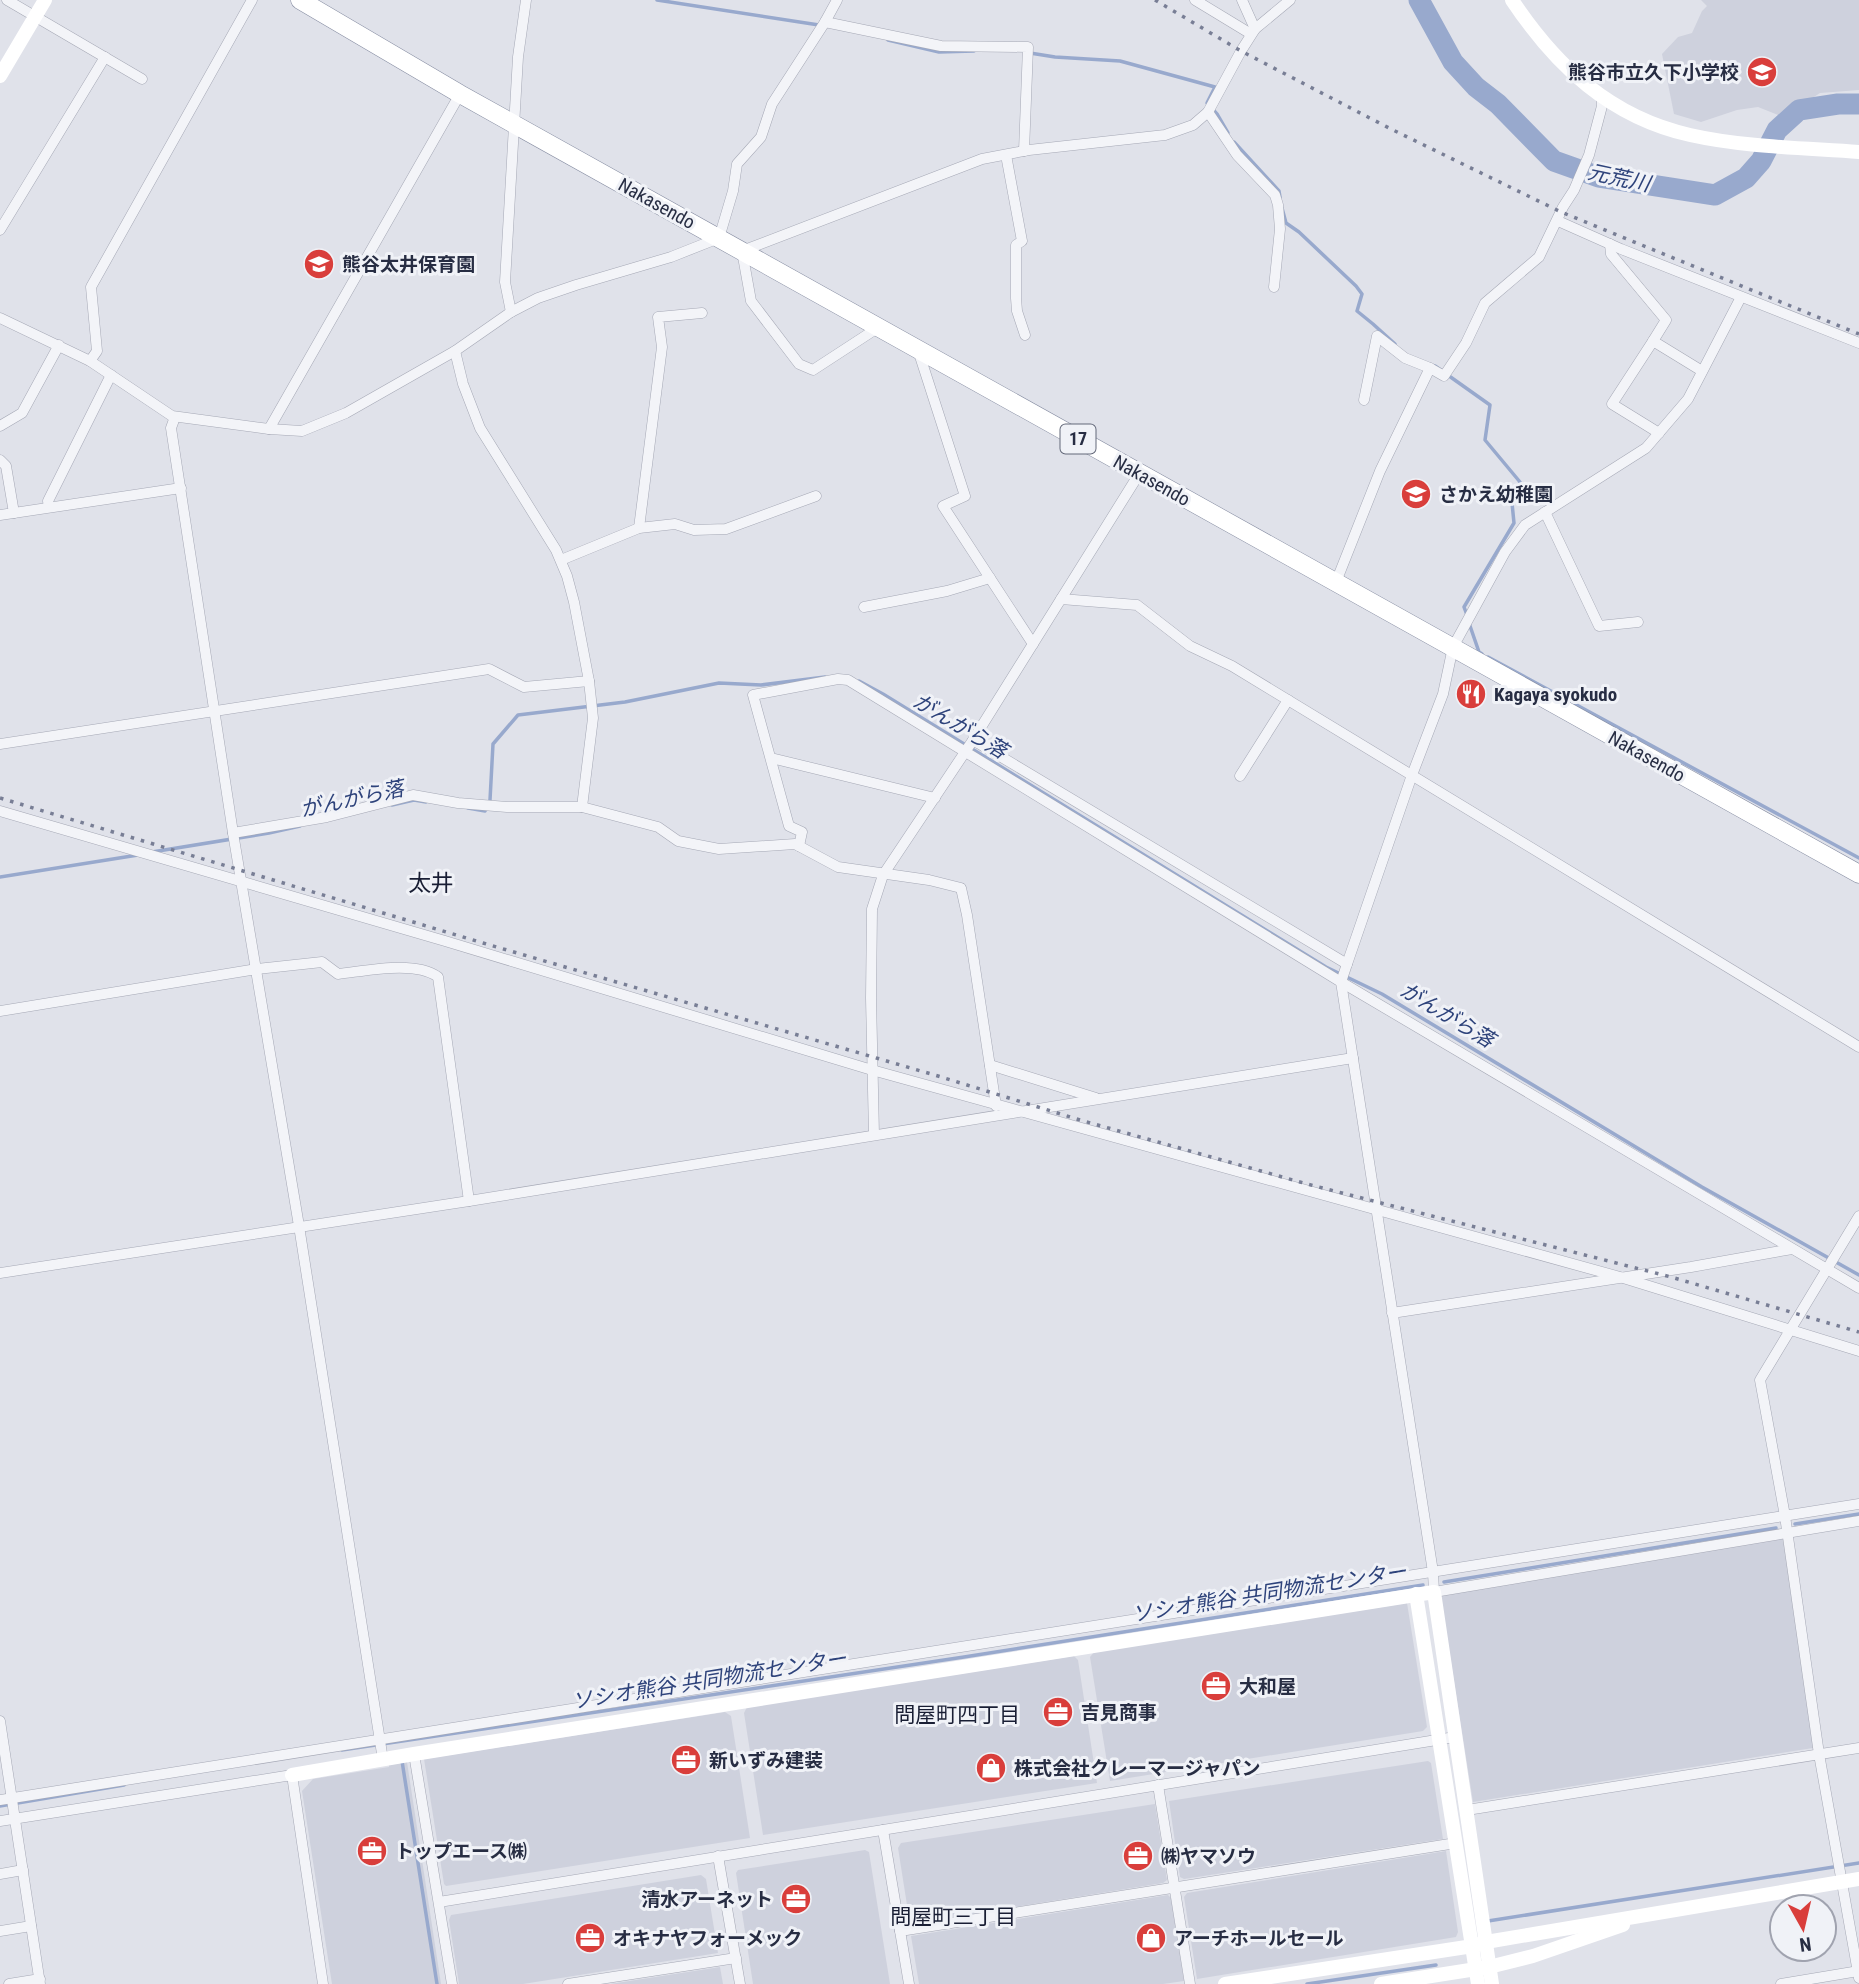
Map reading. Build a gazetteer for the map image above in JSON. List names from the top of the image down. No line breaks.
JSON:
{"streets":{"highway":["Nakasendo","17"]},"districts":["太井","問屋町四丁目","問屋町三丁目"],"water":["元荒川","がんがら落","ソシオ熊谷 共同物流センター"],"places":{"school or university":["熊谷市立久下小学校","熊谷太井保育園","さかえ幼稚園"],"restaurant":["Kagaya syokudo"],"office":["大和屋","吉見商事","新いずみ建装","トップエース㈱","㈱ヤマソウ","清水アーネット","オキナヤフォーメック"],"shop":["株式会社クレーマージャパン","アーチホールセール"]},"north":"bottom"}
